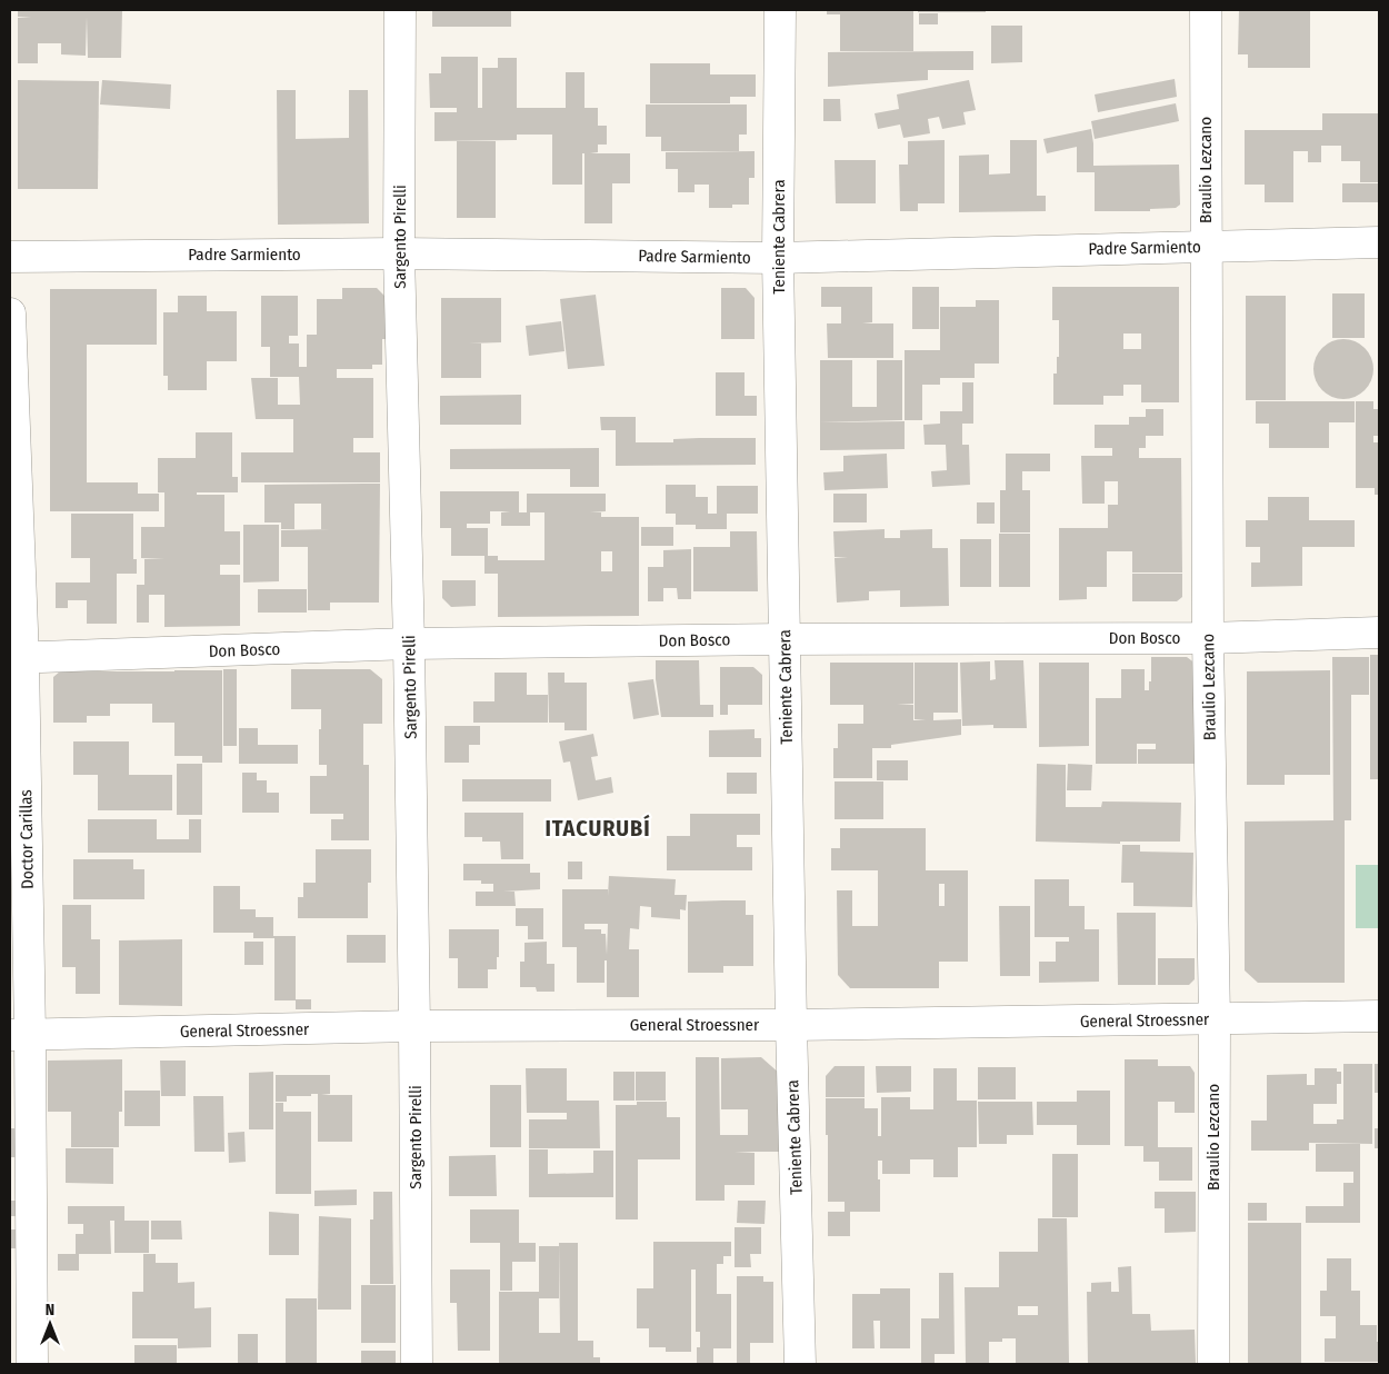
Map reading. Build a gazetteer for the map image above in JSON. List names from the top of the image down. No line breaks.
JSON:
{"streets":{"street":["Braulio Lezcano","Sargento Pirelli","Teniente Cabrera","Padre Sarmiento","Don Bosco","Doctor Carillas","General Stroessner"]},"crossings":[["Braulio Lezcano","Padre Sarmiento"],["Braulio Lezcano","Don Bosco"],["Braulio Lezcano","General Stroessner"],["Sargento Pirelli","Padre Sarmiento"],["Sargento Pirelli","Don Bosco"],["Sargento Pirelli","General Stroessner"],["Teniente Cabrera","Padre Sarmiento"],["Teniente Cabrera","Don Bosco"],["Teniente Cabrera","General Stroessner"],["Don Bosco","Doctor Carillas"],["Doctor Carillas","General Stroessner"]],"districts":["ITACURUBÍ"],"north":"top"}
